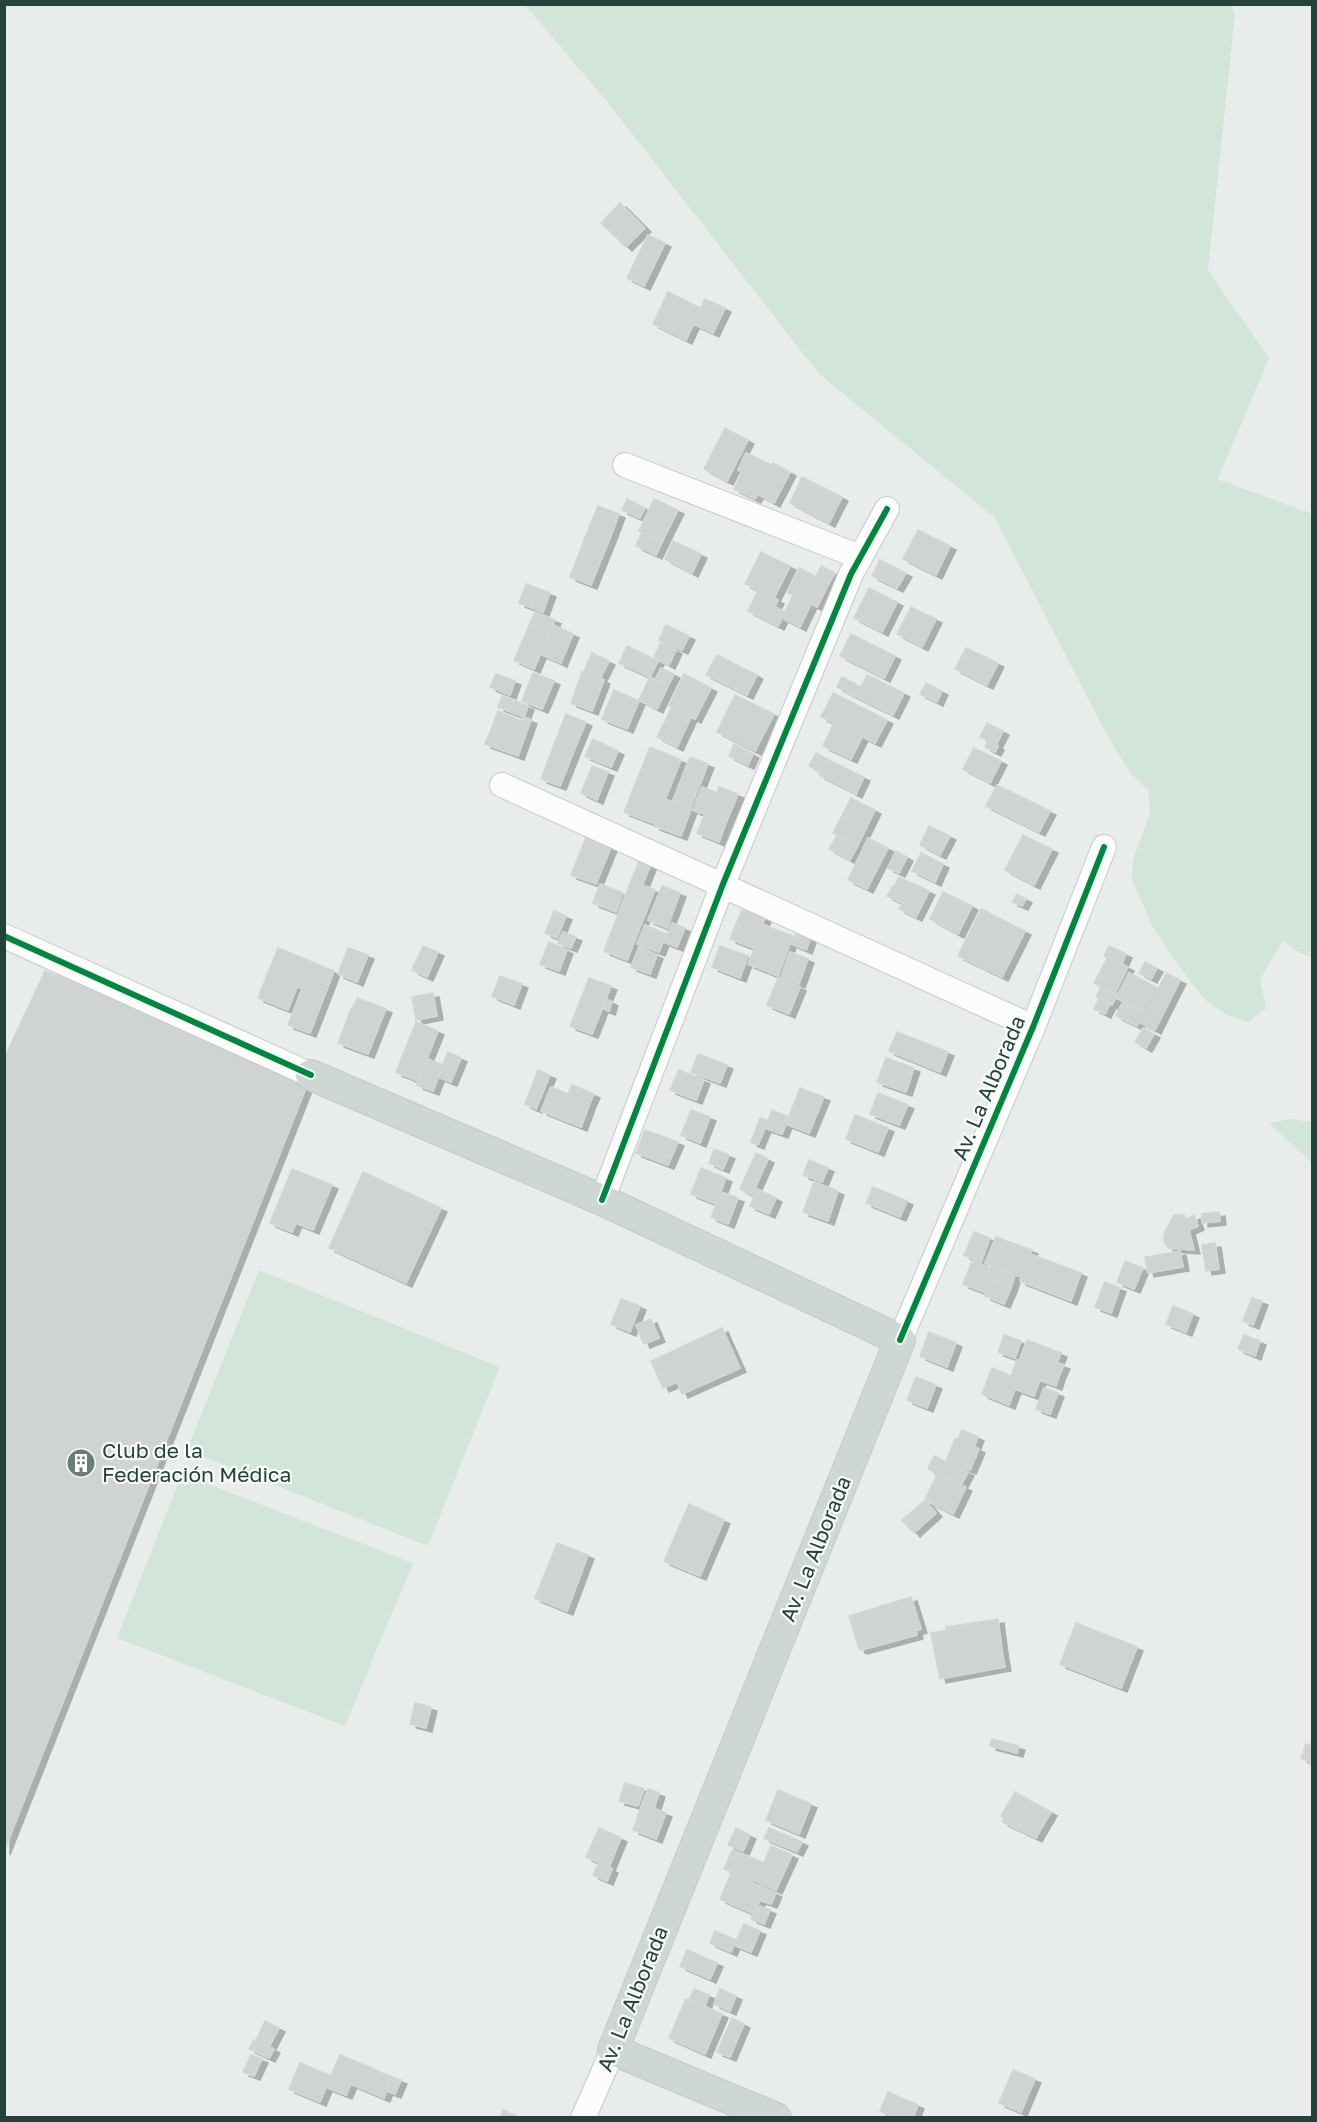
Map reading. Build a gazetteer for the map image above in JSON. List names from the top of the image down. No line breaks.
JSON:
{"streets":{"main road":["Av. La Alborada"]},"places":{"building":["Club de la Federación Médica"]}}
